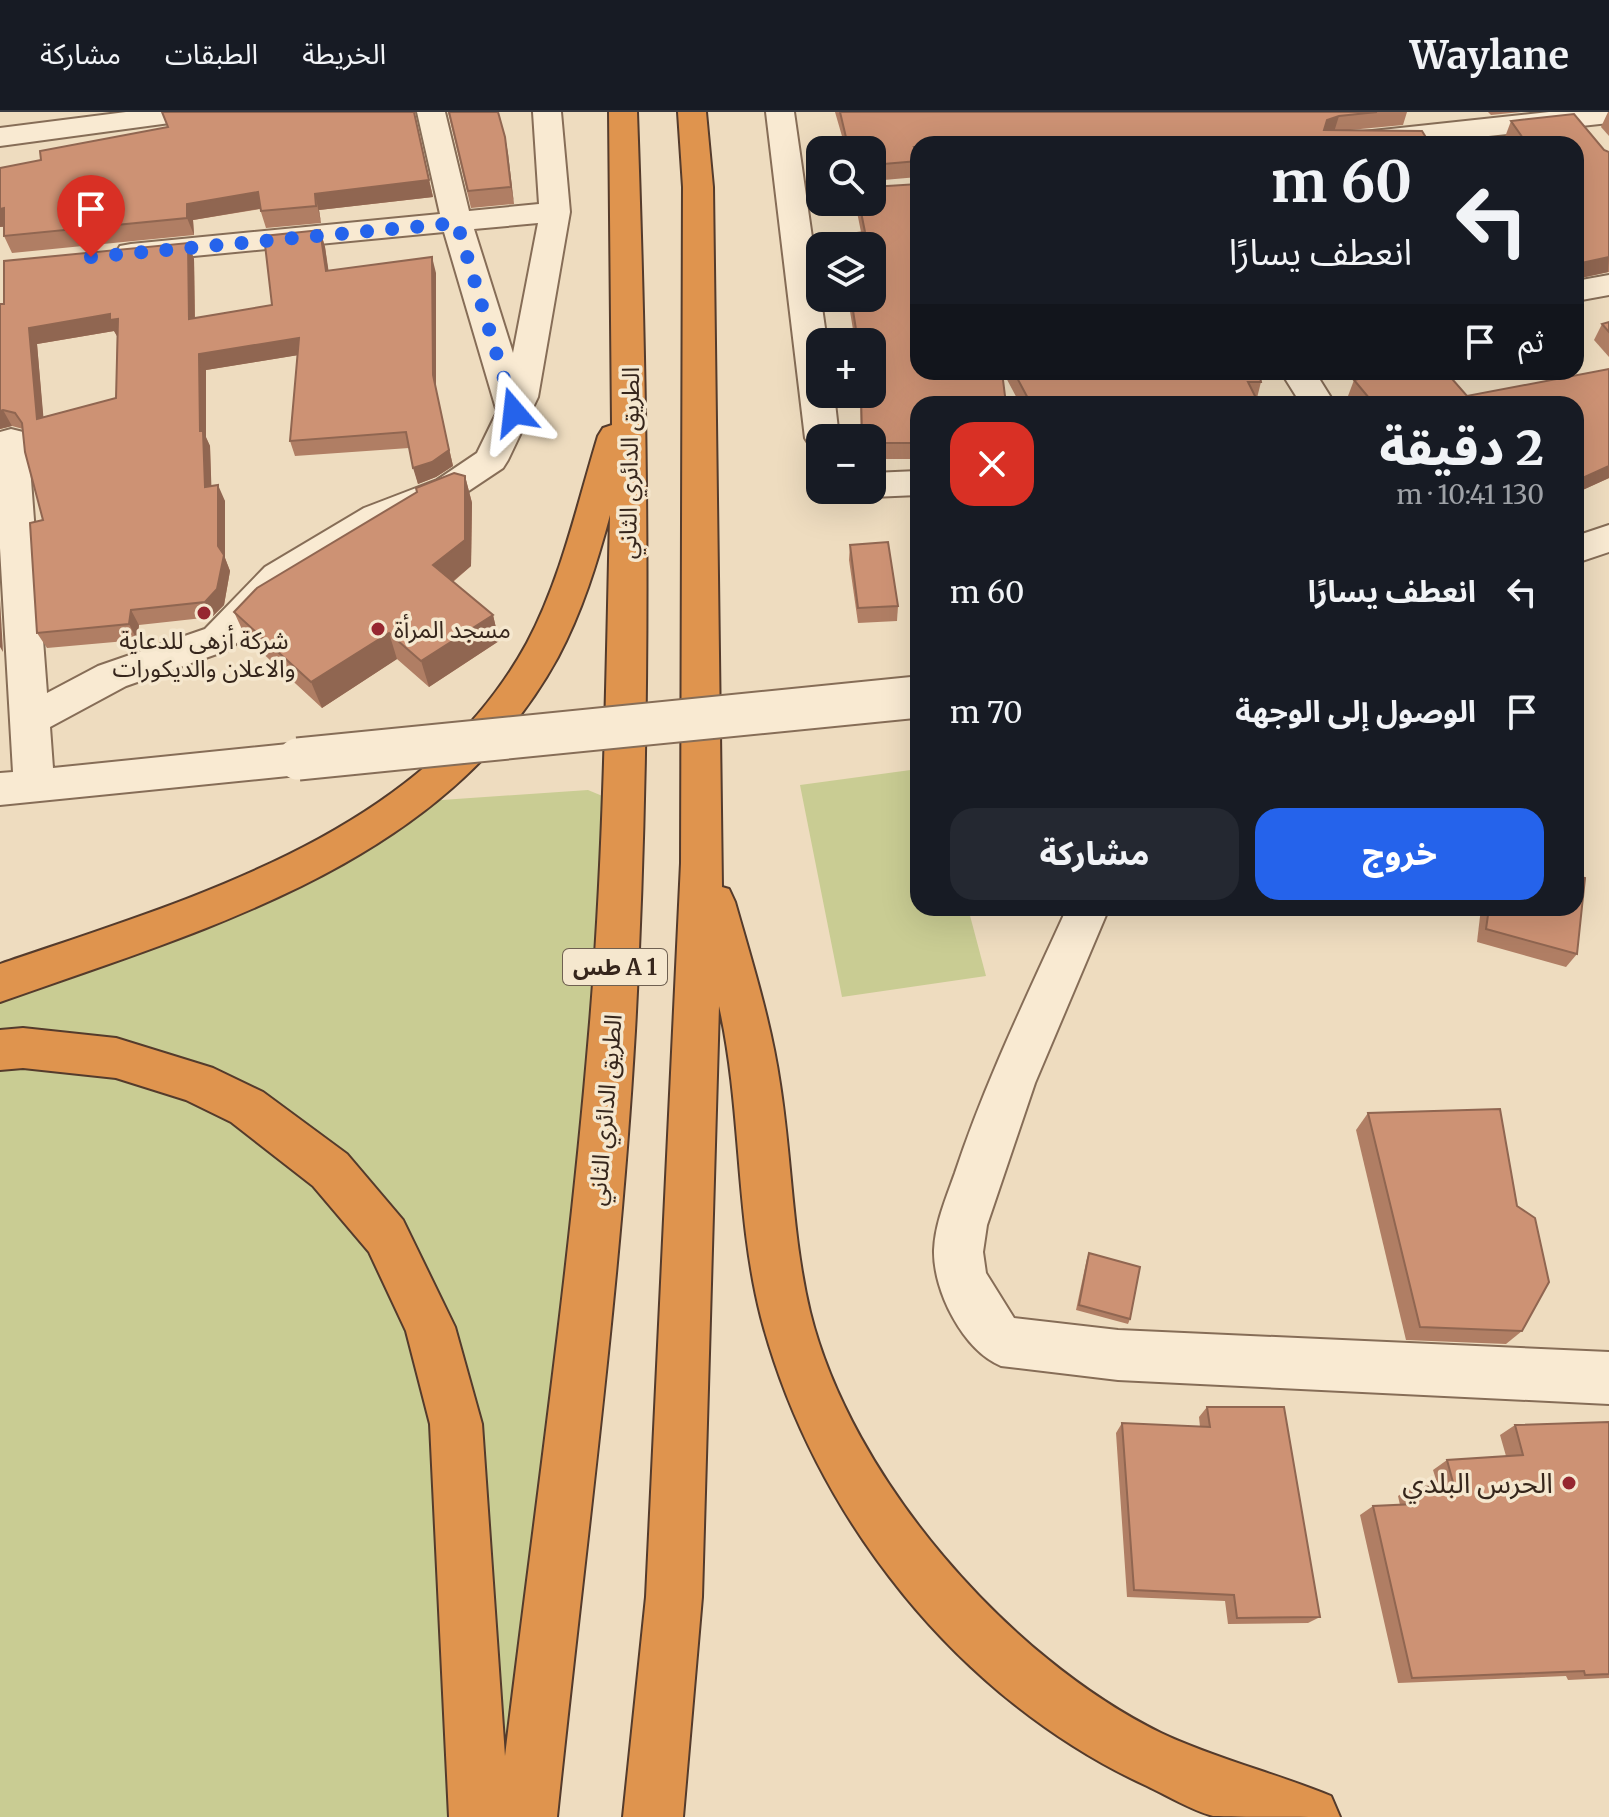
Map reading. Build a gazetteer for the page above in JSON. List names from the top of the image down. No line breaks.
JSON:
{"streets":{"highway":["الطريق الدائري الثاني","طس A 1"]},"places":["شركة أزهى للدعاية والاعلان والديكورات","مسجد المرأة","الحرس البلدي"],"page":{"header":"Waylane","nav":["الخريطة","الطبقات","مشاركة"],"map_buttons":["+","−"],"turn":["60 m","انعطف يسارًا"],"then":"ثم","heading":["2 دقيقة","130 m · 10:41"],"list":[{"name":"انعطف يسارًا","value":"60 m"},{"name":"الوصول إلى الوجهة","value":"70 m"}],"buttons":["خروج","مشاركة"]}}
